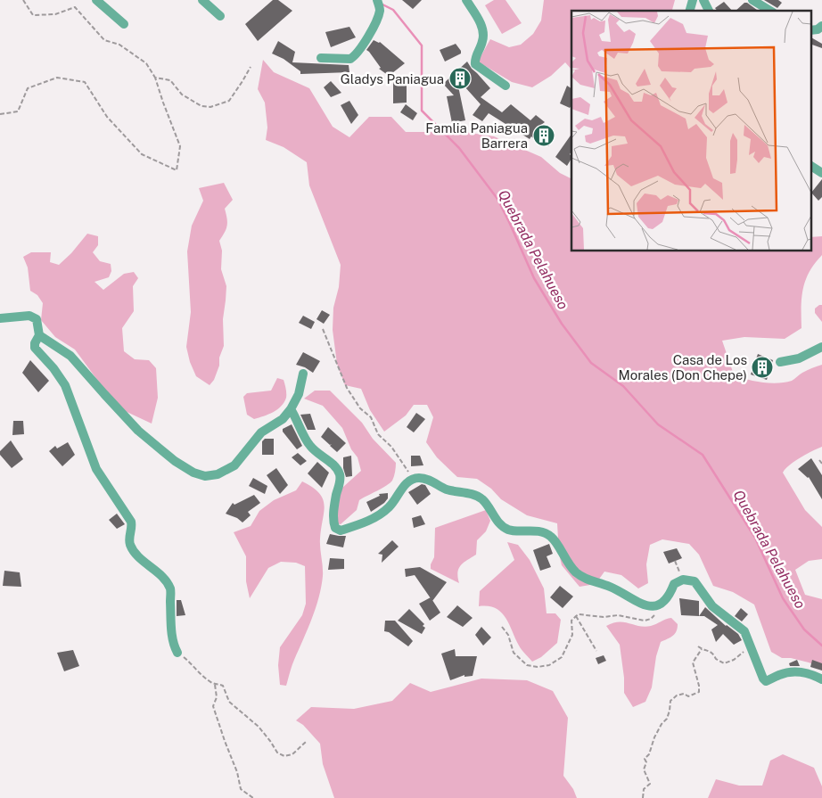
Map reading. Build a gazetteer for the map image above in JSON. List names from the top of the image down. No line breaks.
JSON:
{"water":["Quebrada Pelahueso"],"places":{"building":["Gladys Paniagua","Famlia Paniagua Barrera","Casa de Los Morales (Don Chepe)"]}}
